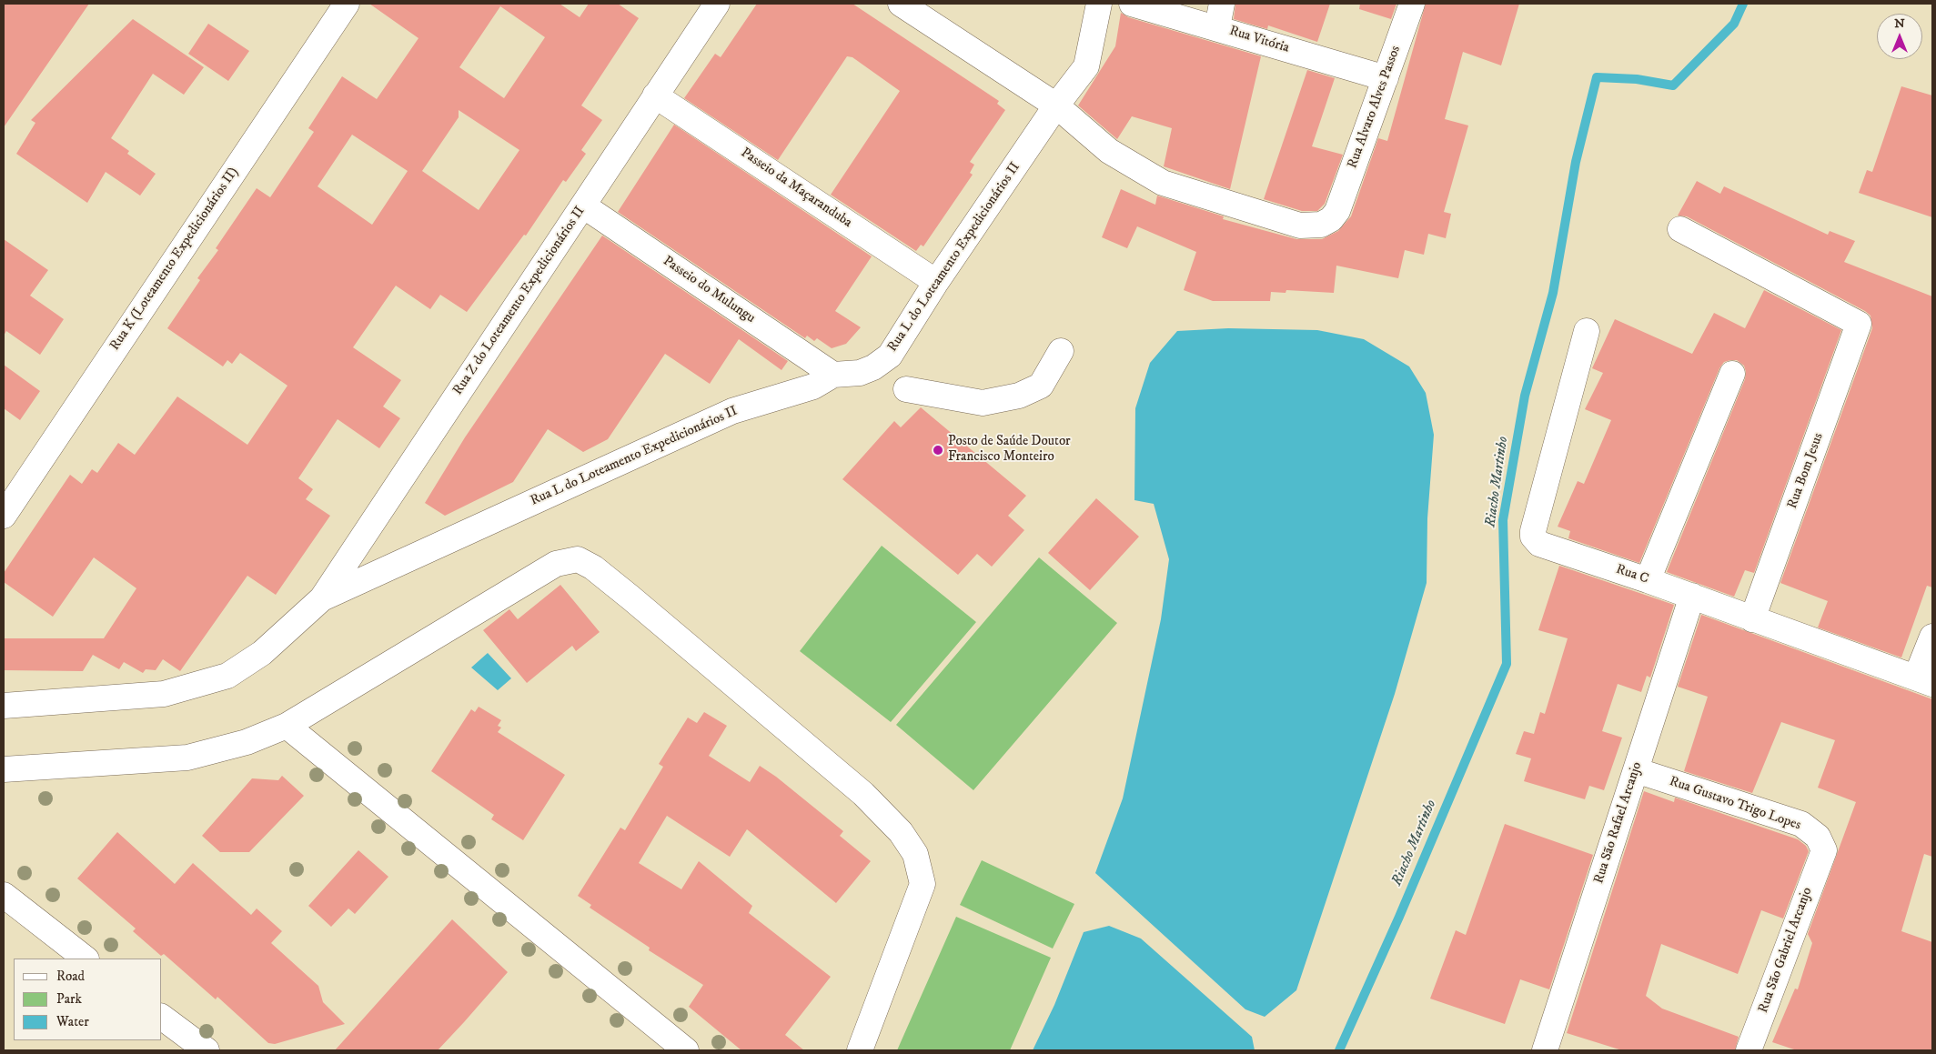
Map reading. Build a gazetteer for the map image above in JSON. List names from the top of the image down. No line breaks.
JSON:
{"streets":{"street":["Rua Vitória","Rua Alvaro Alves Passos","Passeio da Maçaranduba","Rua L do Loteamento Expedicionários II","Rua K (Loteamento Expedicionários II)","Passeio do Mulungu","Rua Z do Loteamento Expedicionários II","Rua Bom Jesus","Rua C","Rua Gustavo Trigo Lopes","Rua São Rafael Arcanjo","Rua São Gabriel Arcanjo"]},"crossings":[["Rua Vitória","Rua Alvaro Alves Passos"],["Rua Alvaro Alves Passos","Rua L do Loteamento Expedicionários II"],["Passeio da Maçaranduba","Rua L do Loteamento Expedicionários II"],["Passeio da Maçaranduba","Rua Z do Loteamento Expedicionários II"],["Rua L do Loteamento Expedicionários II","Passeio do Mulungu"],["Rua L do Loteamento Expedicionários II","Rua Z do Loteamento Expedicionários II"],["Passeio do Mulungu","Rua Z do Loteamento Expedicionários II"],["Rua Bom Jesus","Rua C"],["Rua C","Rua São Rafael Arcanjo"],["Rua Gustavo Trigo Lopes","Rua São Rafael Arcanjo"],["Rua Gustavo Trigo Lopes","Rua São Gabriel Arcanjo"]],"water":["Riacho Martinho"],"places":["Posto de Saúde Doutor Francisco Monteiro"],"legend":["Road","Park","Water"],"north":"top"}
